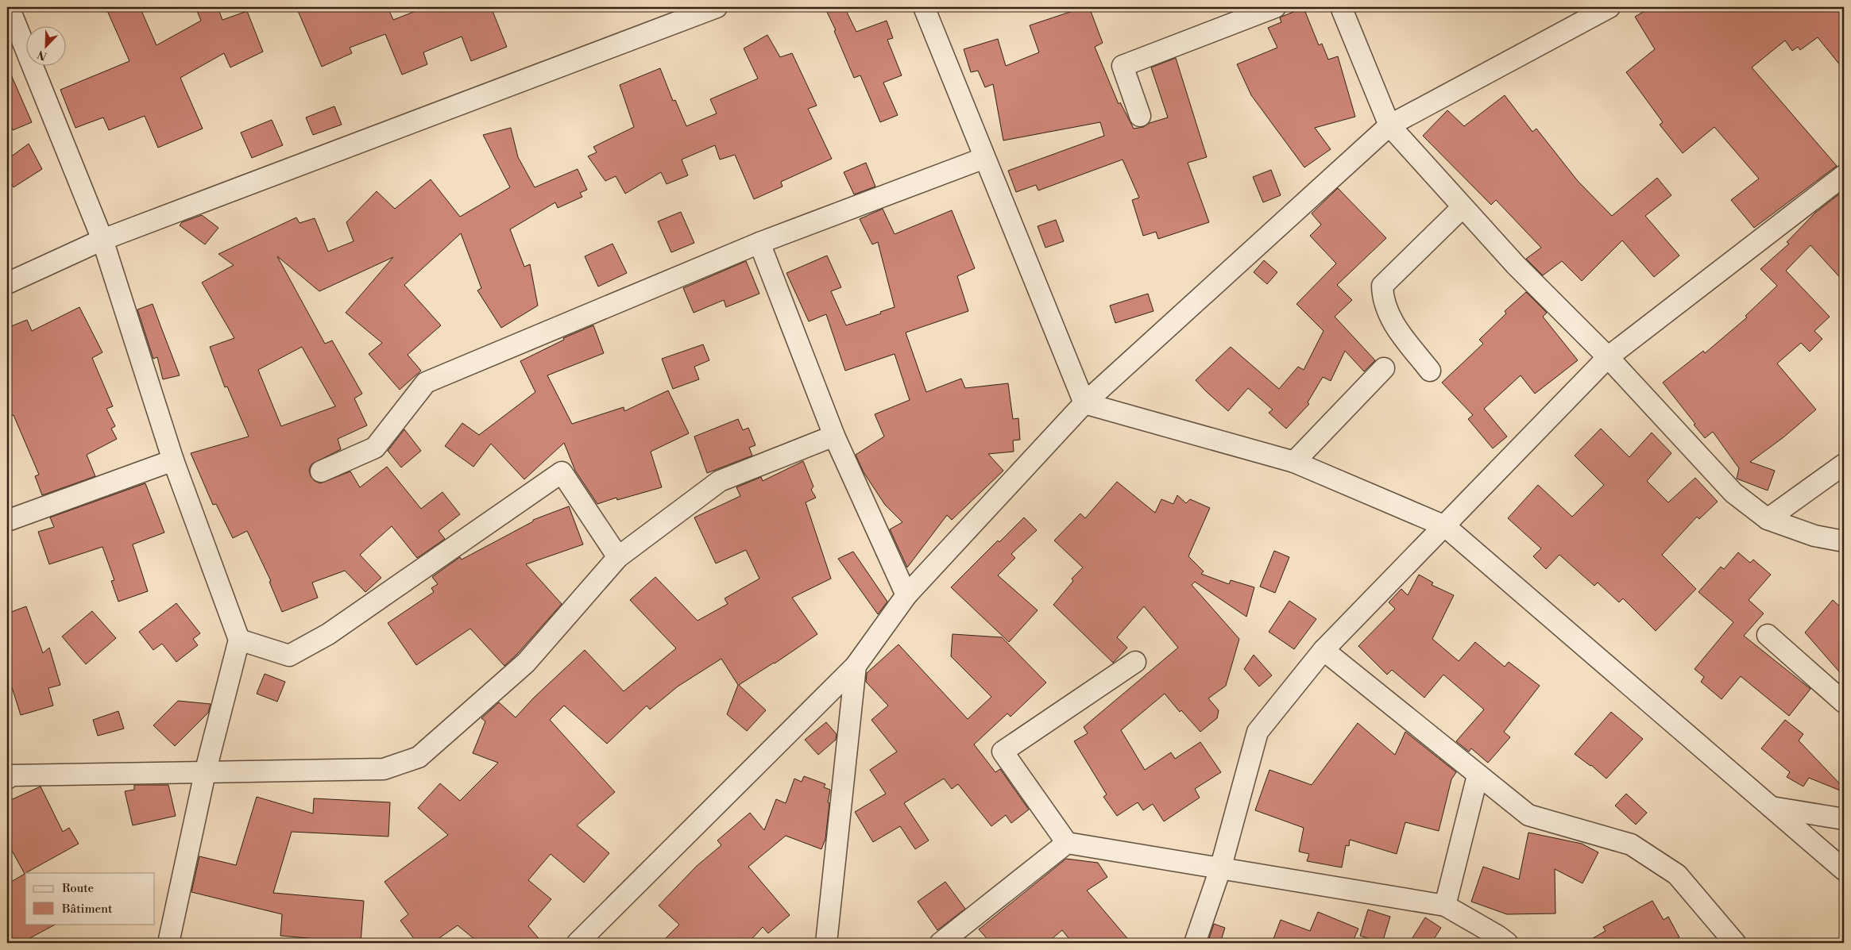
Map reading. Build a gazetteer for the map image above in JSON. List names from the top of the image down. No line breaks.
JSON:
{"legend":["Route","Bâtiment"],"north":"bottom left"}
